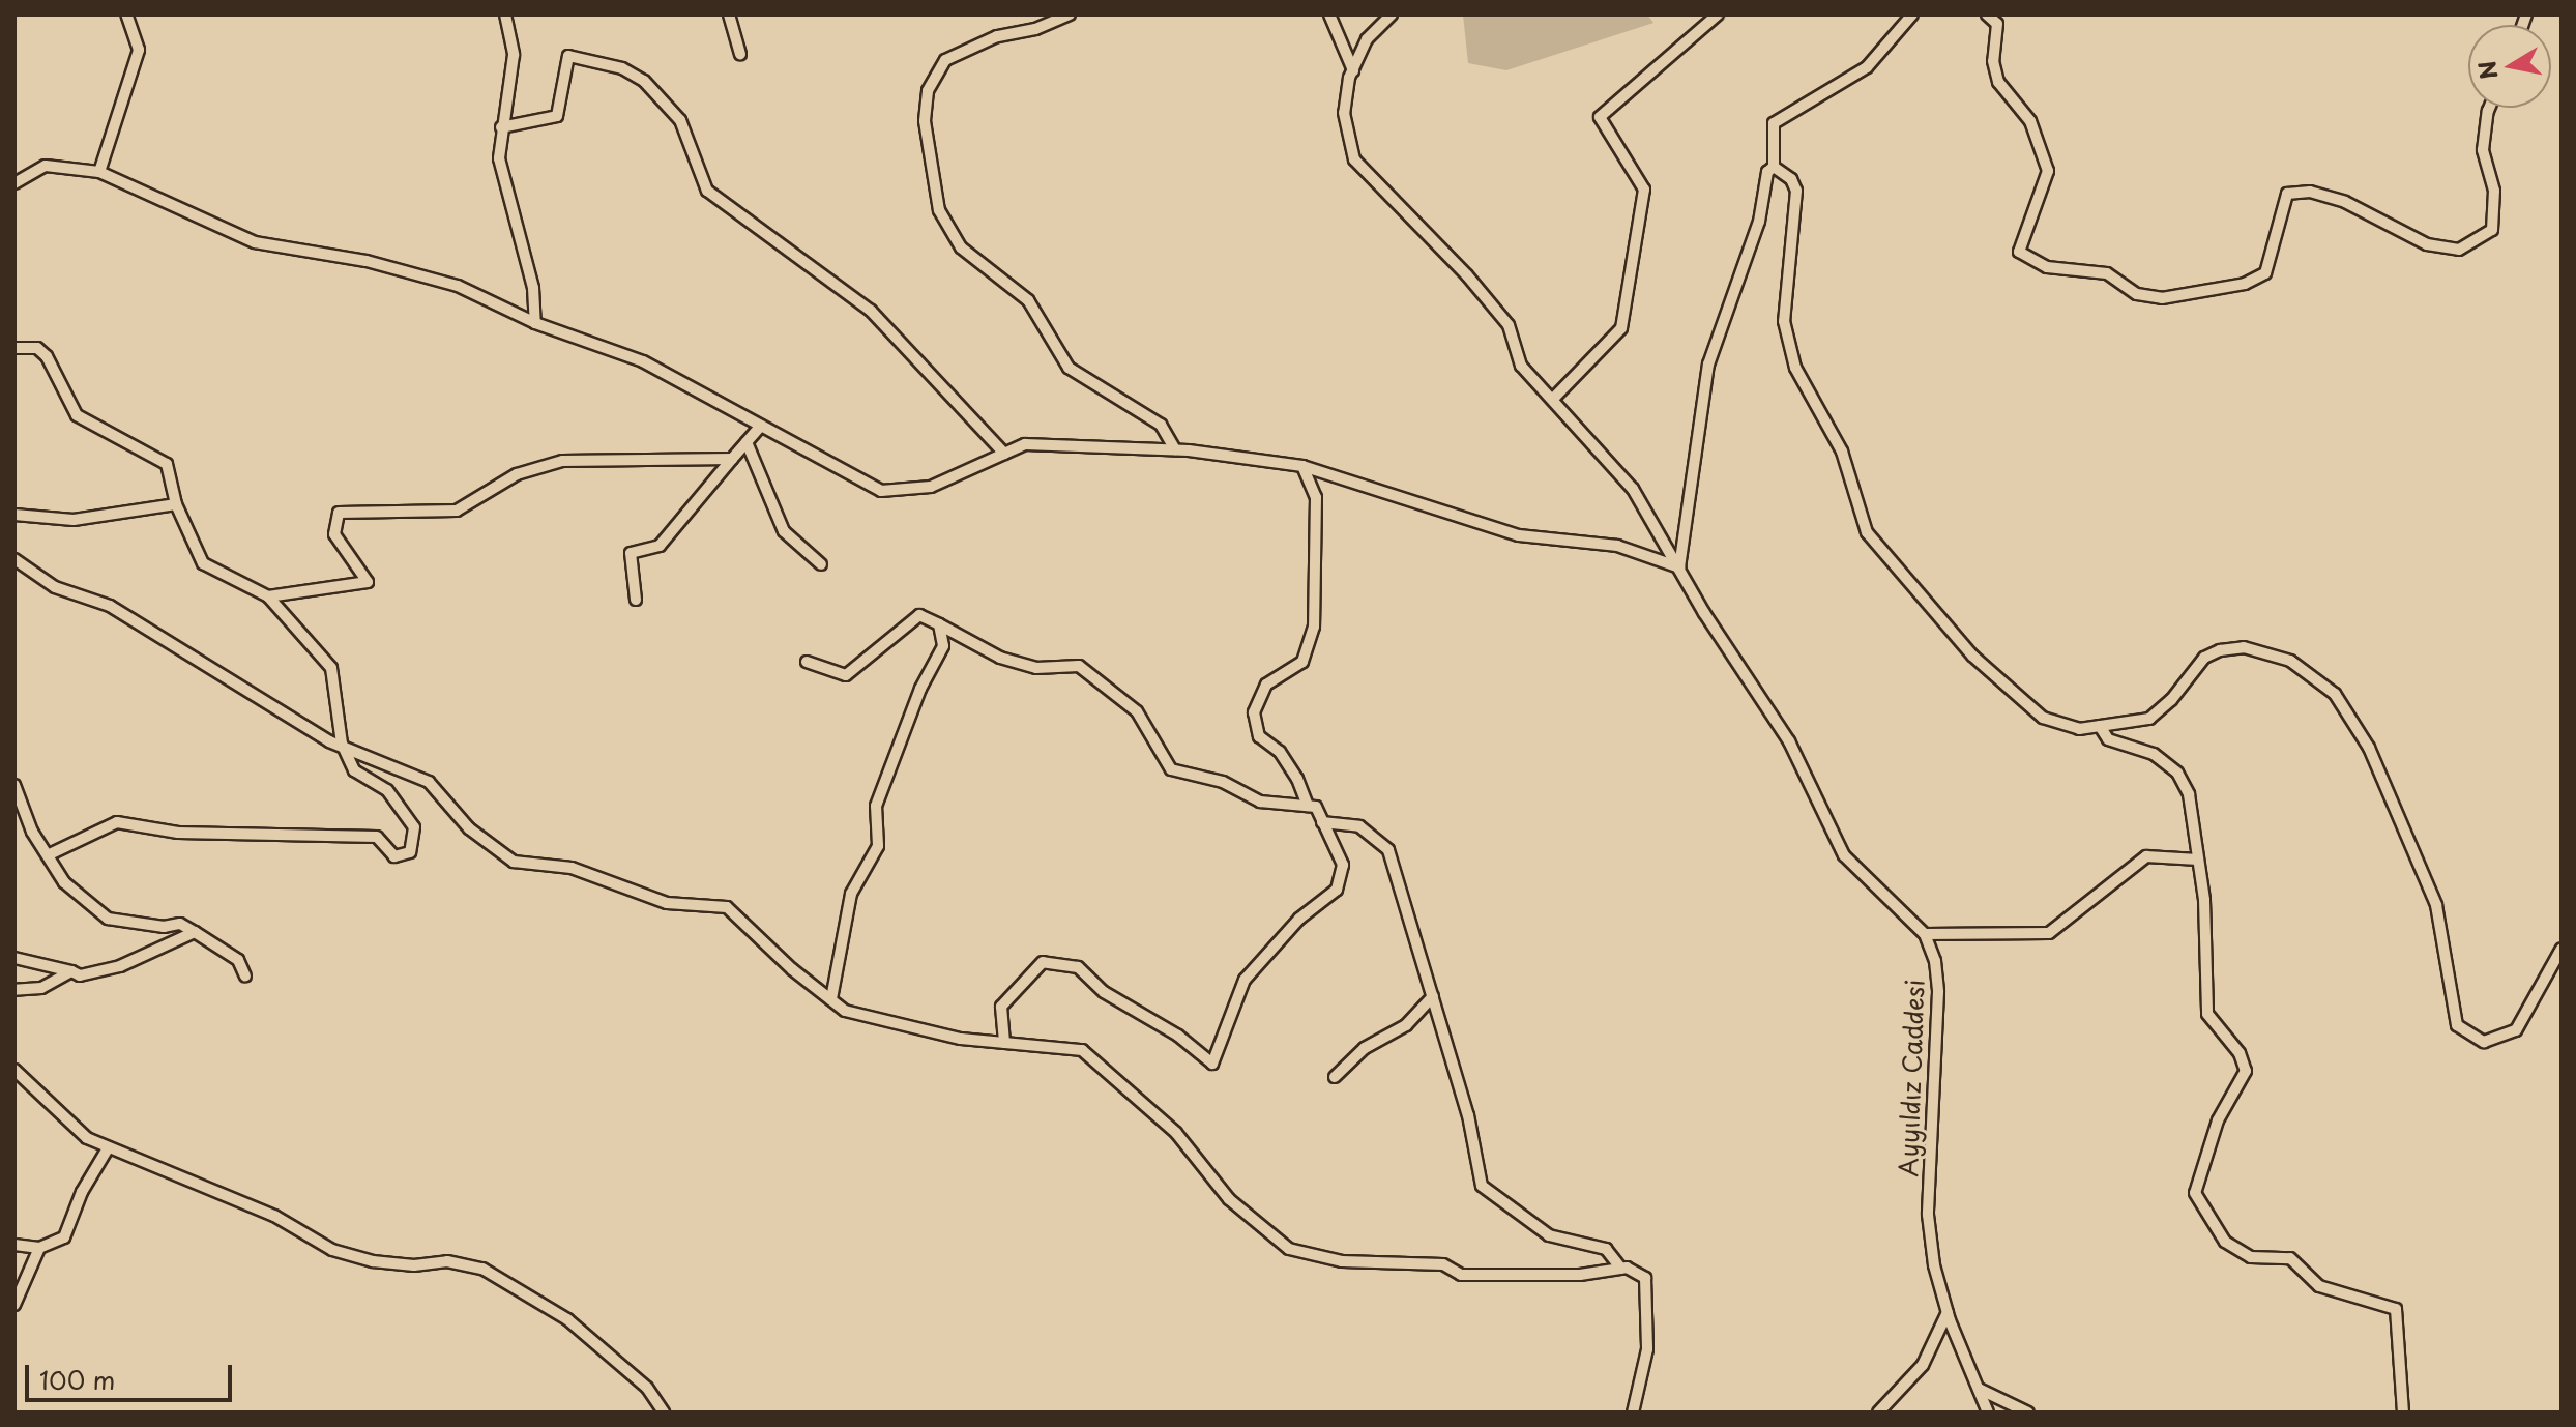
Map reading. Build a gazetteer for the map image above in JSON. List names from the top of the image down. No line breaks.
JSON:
{"streets":{"street":["Ayyıldız Caddesi"]},"scale_bar":"100 m","north":"left"}
